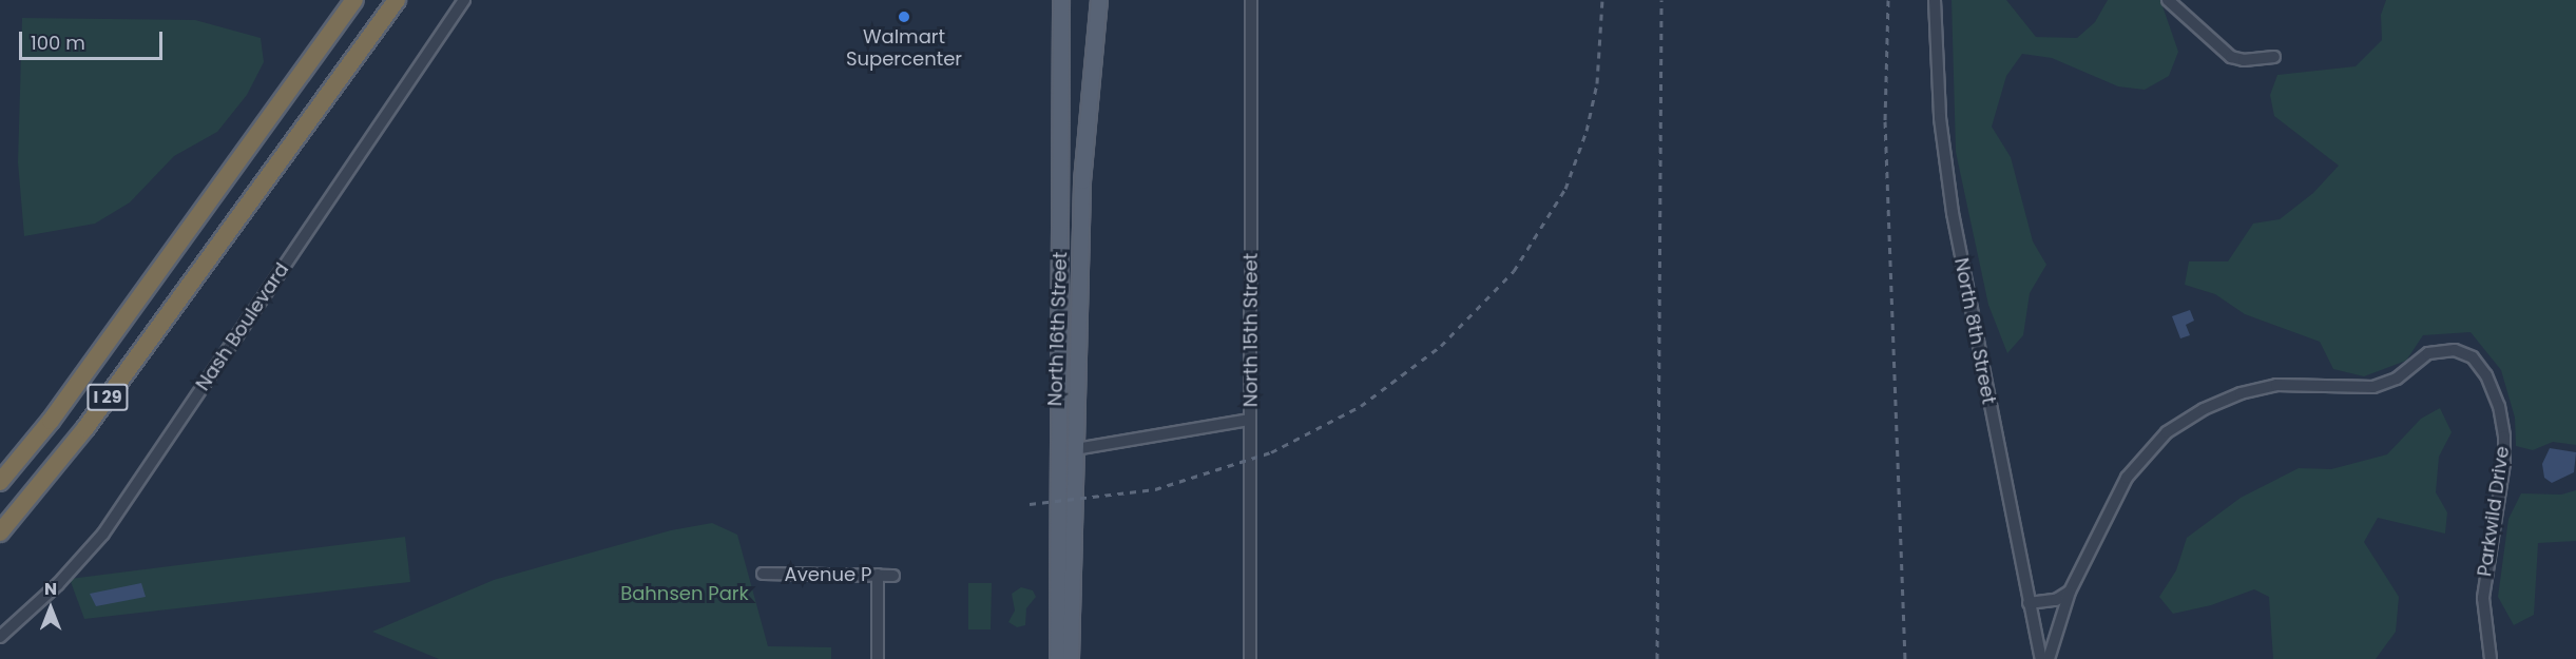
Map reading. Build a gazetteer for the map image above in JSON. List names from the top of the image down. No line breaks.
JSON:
{"streets":{"highway":["I 29"],"main road":["North 16th Street"],"street":["Nash Boulevard","North 15th Street","North 8th Street","Parkwild Drive","Avenue P"]},"parks":["Bahnsen Park"],"places":["Walmart Supercenter"],"scale_bar":"100 m","north":"top"}
